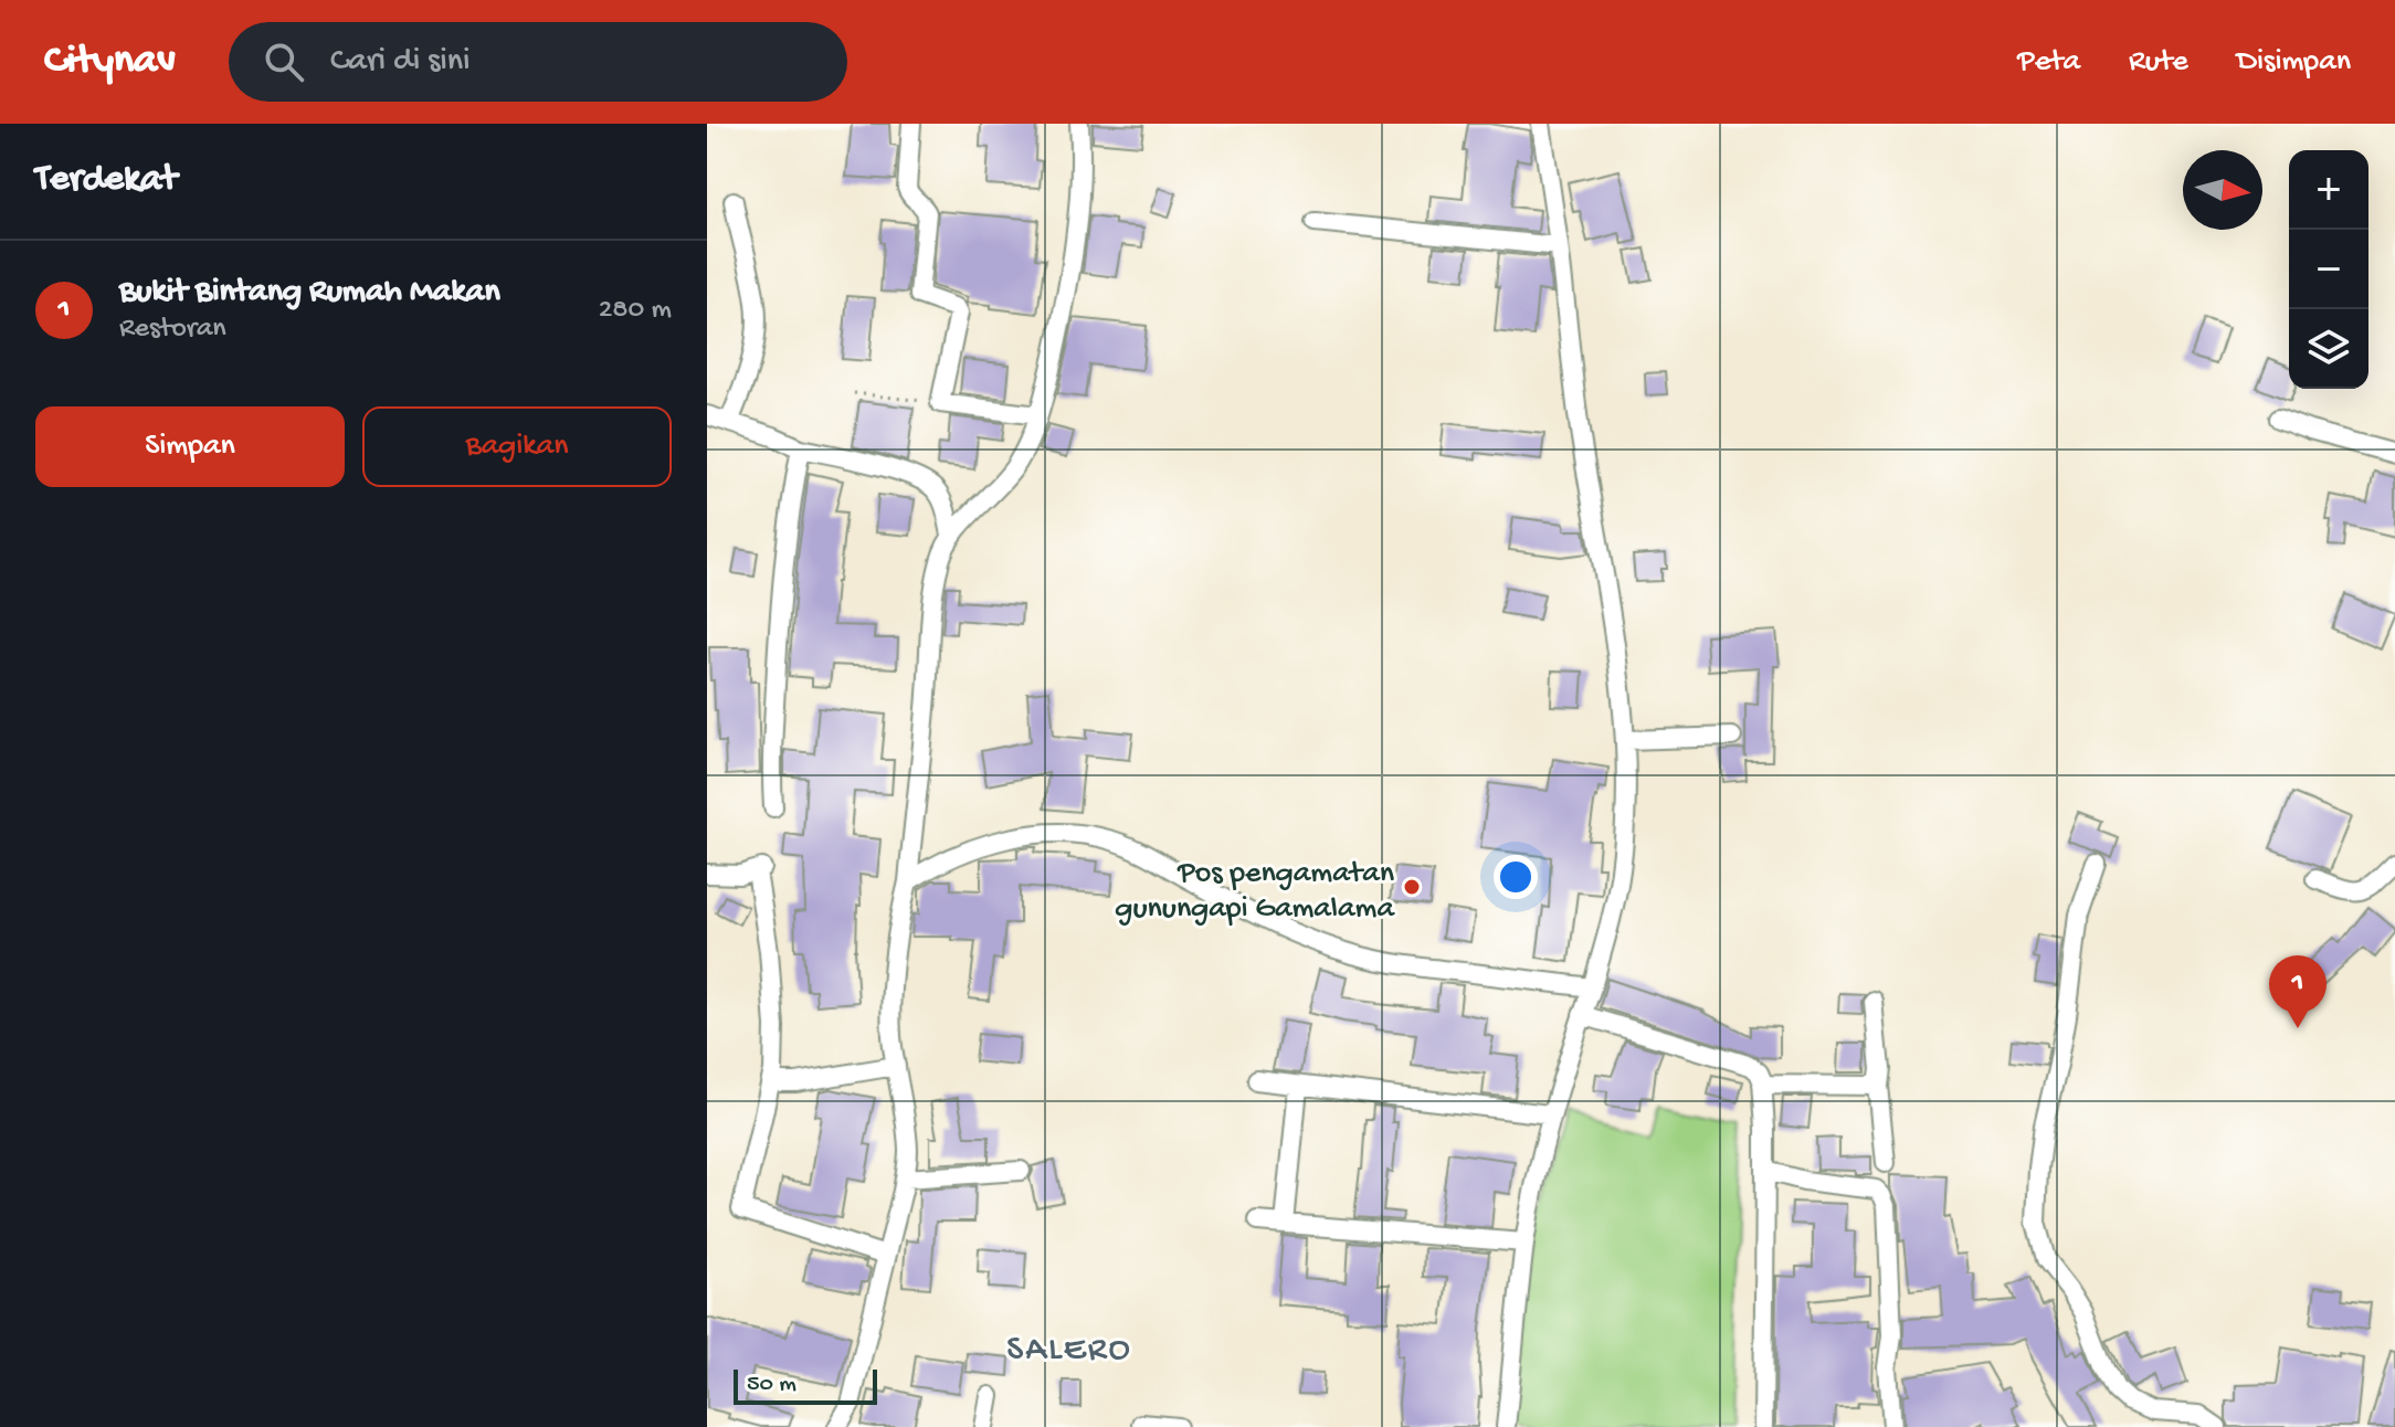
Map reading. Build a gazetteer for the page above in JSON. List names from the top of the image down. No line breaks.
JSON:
{"districts":["SALERO"],"places":["Pos pengamatan gunungapi Gamalama"],"scale_bar":"50 m","north":"right","page":{"header":"Citynav","search":"Cari di sini","nav":["Peta","Rute","Disimpan"],"heading":"Terdekat","map_buttons":["+","−"],"list":[{"mark":"1","name":"Bukit Bintang Rumah Makan","note":"Restoran","value":"280 m"}],"buttons":["Simpan","Bagikan"],"pins":"1","scale":"50 m"}}
